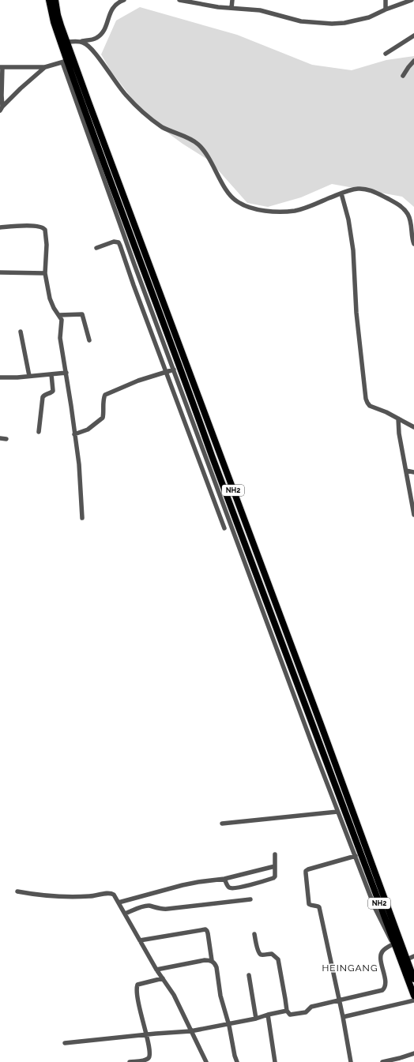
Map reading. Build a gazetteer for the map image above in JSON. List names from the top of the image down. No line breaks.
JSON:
{"streets":{"highway":["NH2"]},"districts":["HEINGANG"]}
